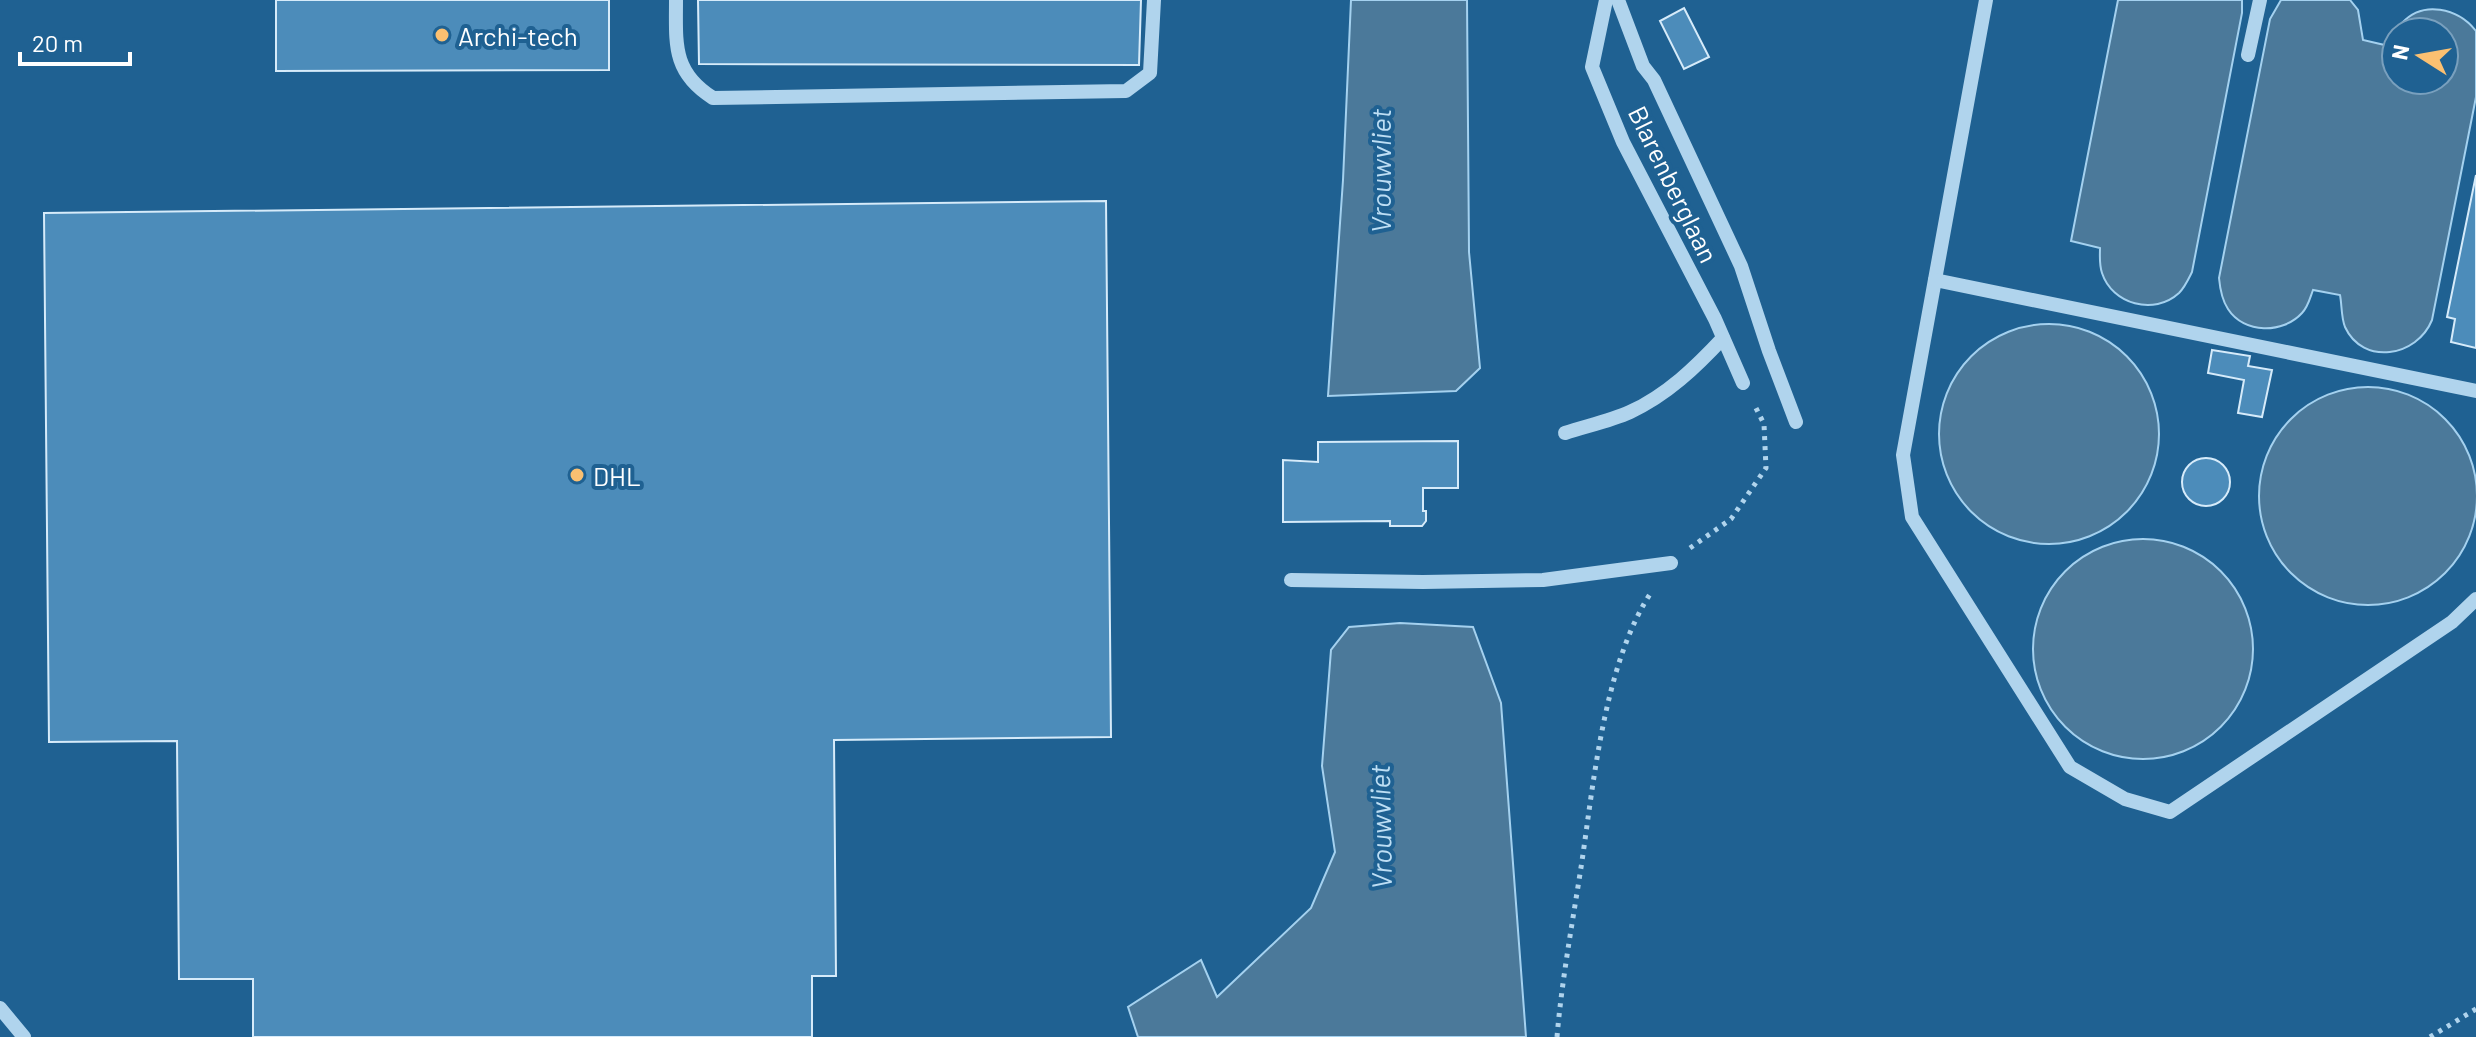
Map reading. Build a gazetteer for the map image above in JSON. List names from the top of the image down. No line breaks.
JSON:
{"streets":{"street":["Blarenberglaan"]},"water":["Vrouwvliet"],"places":["Archi-tech","DHL"],"scale_bar":"20 m","north":"left"}
